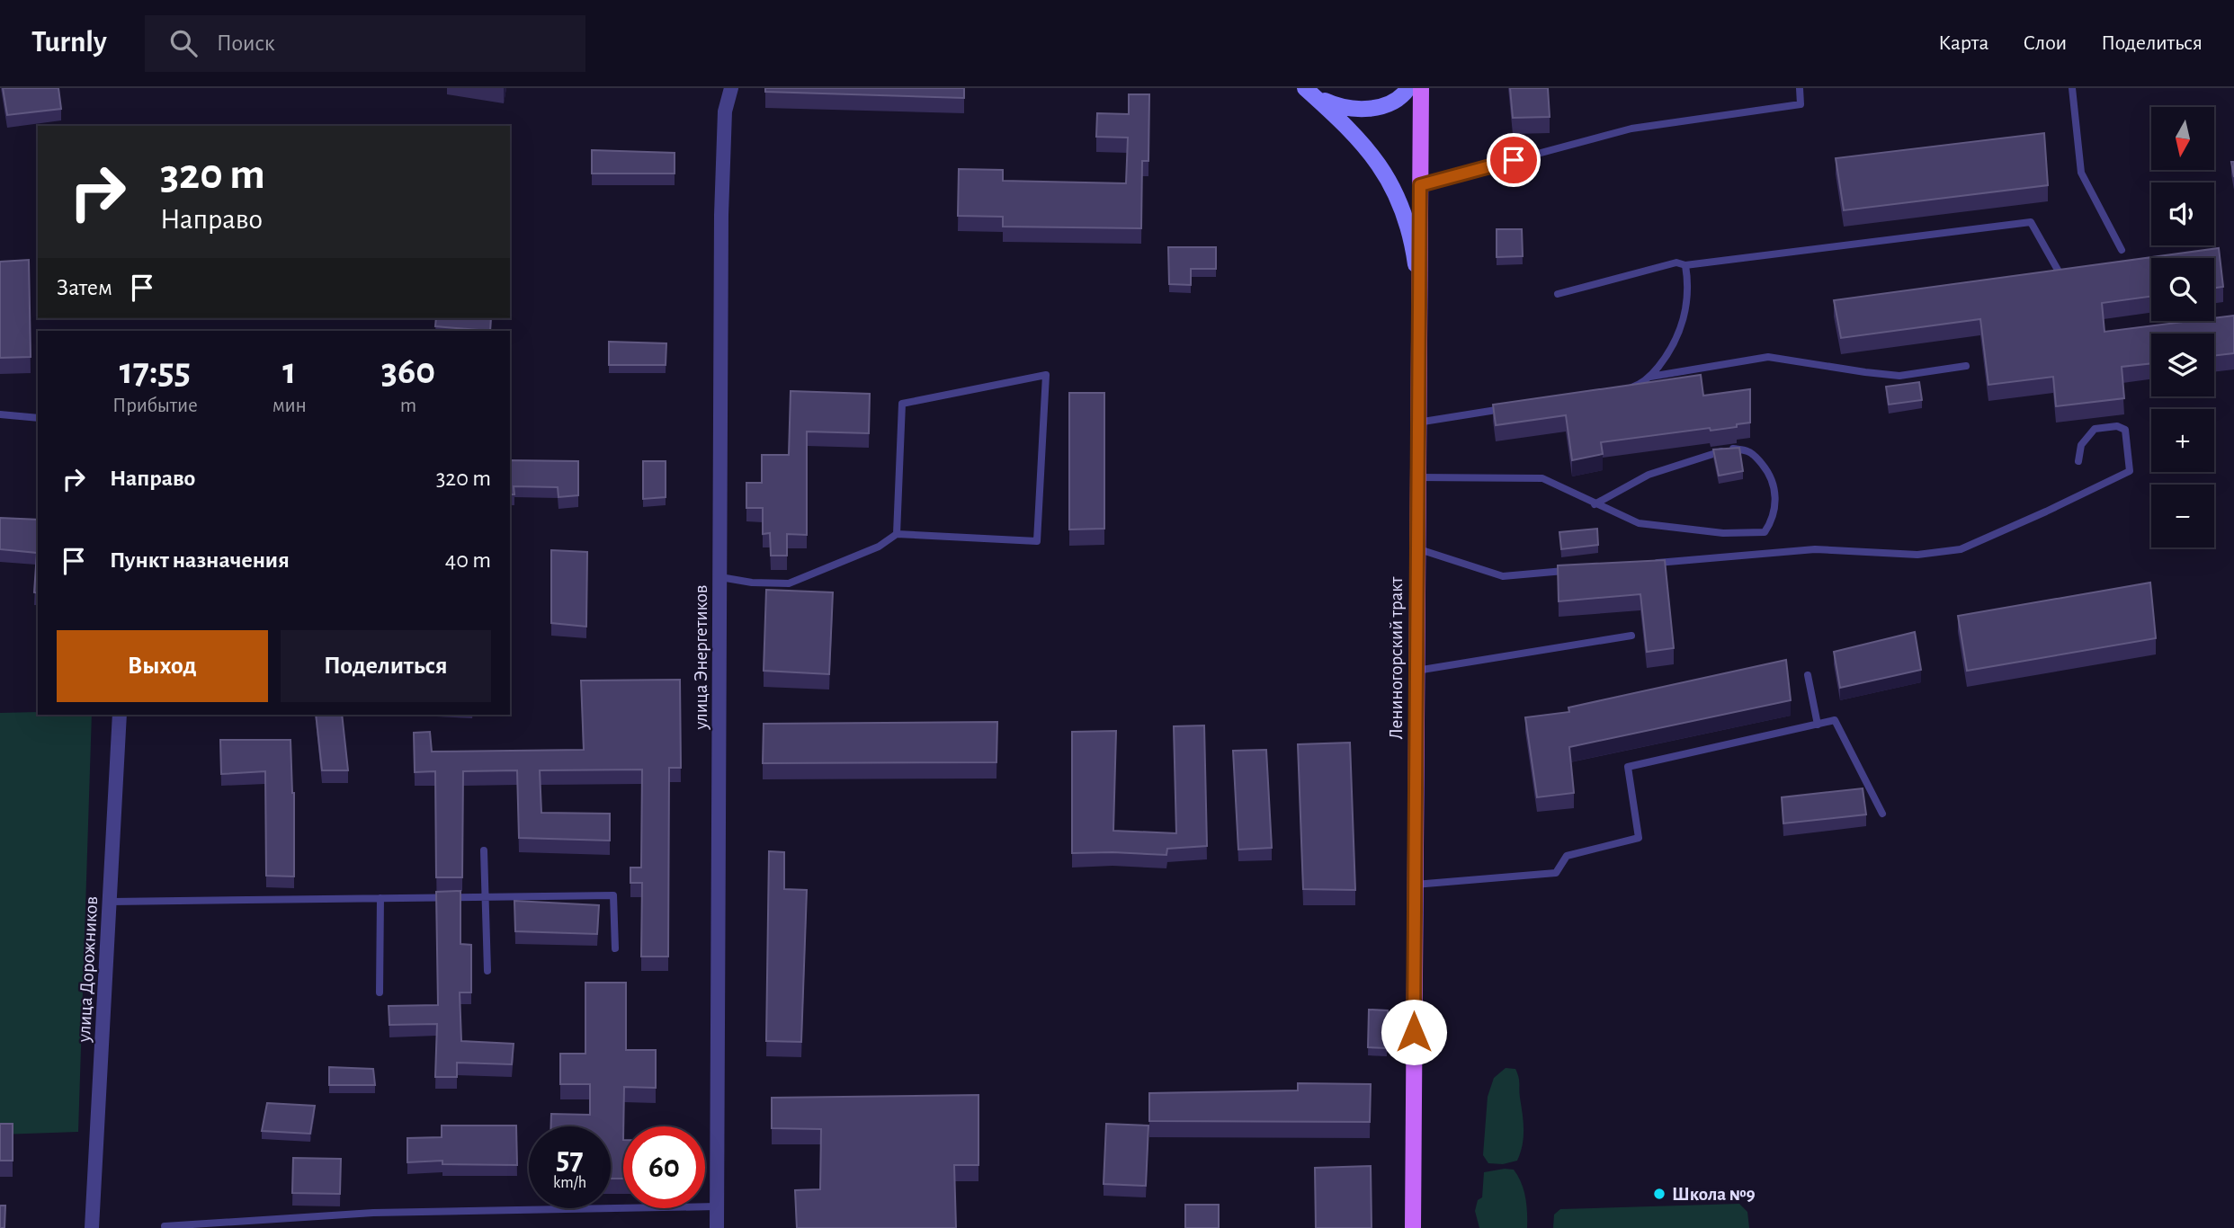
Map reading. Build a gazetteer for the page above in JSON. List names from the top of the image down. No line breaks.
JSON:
{"streets":{"main road":["Лениногорский тракт"],"street":["улица Энергетиков","улица Дорожников"]},"places":["Школа №9"],"north":"bottom","page":{"header":"Turnly","search":"Поиск","nav":["Карта","Слои","Поделиться"],"map_buttons":["+","−"],"turn":["320 m","Направо"],"then":"Затем","eta":["17:55","Прибытие","1","мин","360","m"],"list":[{"name":"Направо","value":"320 m"},{"name":"Пункт назначения","value":"40 m"}],"buttons":["Выход","Поделиться"],"speed":"57 km/h","limit":"60"}}
